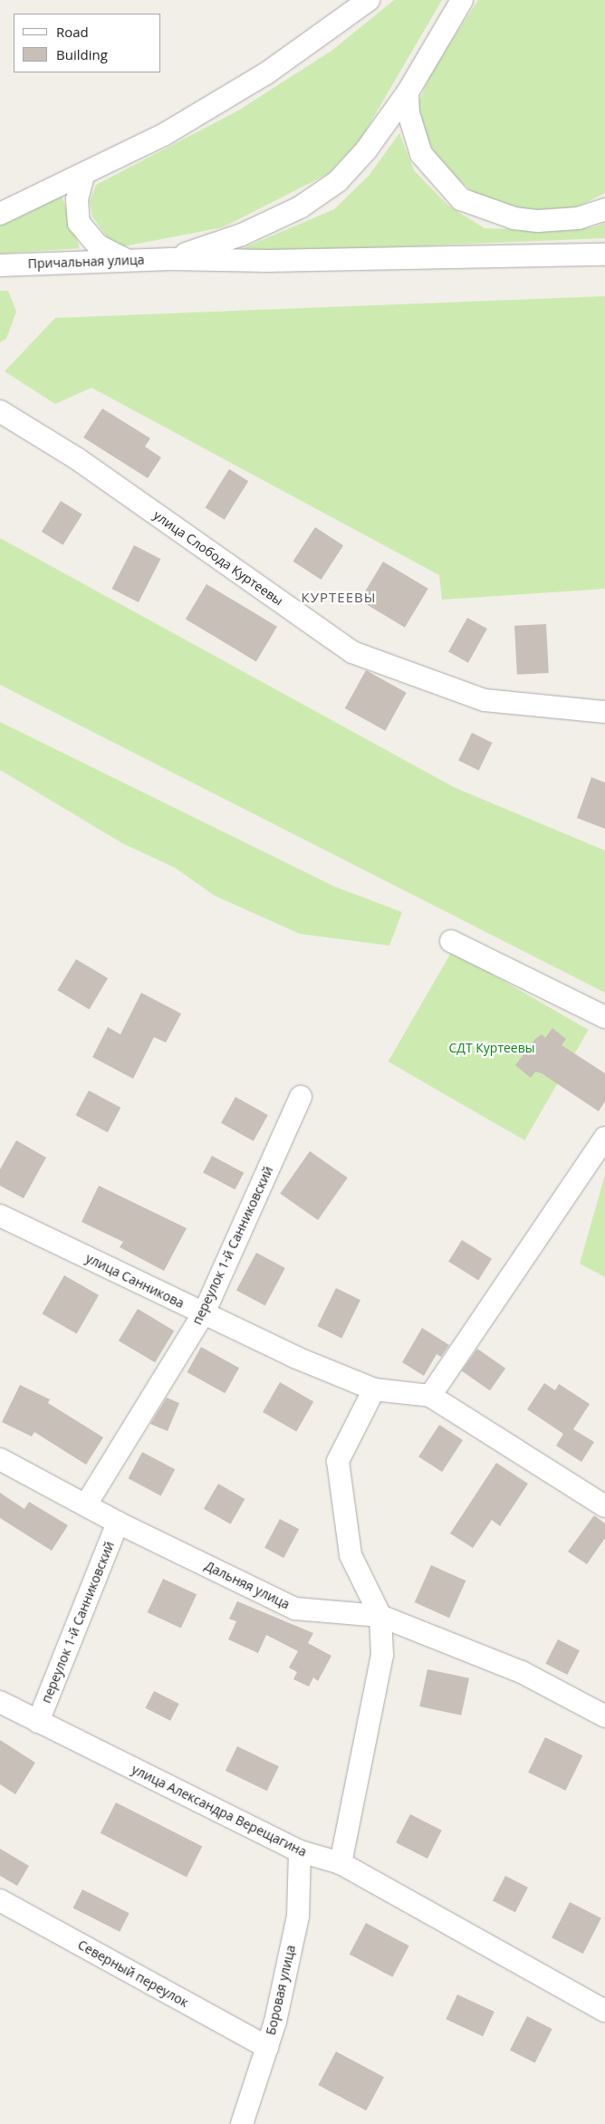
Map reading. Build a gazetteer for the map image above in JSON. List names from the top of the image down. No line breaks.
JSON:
{"streets":{"street":["Причальная улица","улица Слобода Куртеевы","переулок 1-й Санниковский","улица Санникова","Дальняя улица","улица Александра Верещагина","Северный переулок","Боровая улица"]},"crossings":[["переулок 1-й Санниковский","улица Санникова"],["переулок 1-й Санниковский","Дальняя улица"],["переулок 1-й Санниковский","улица Александра Верещагина"],["улица Александра Верещагина","Боровая улица"],["Северный переулок","Боровая улица"]],"districts":["КУРТЕЕВЫ"],"parks":["СДТ Куртеевы"],"legend":["Road","Building"]}
